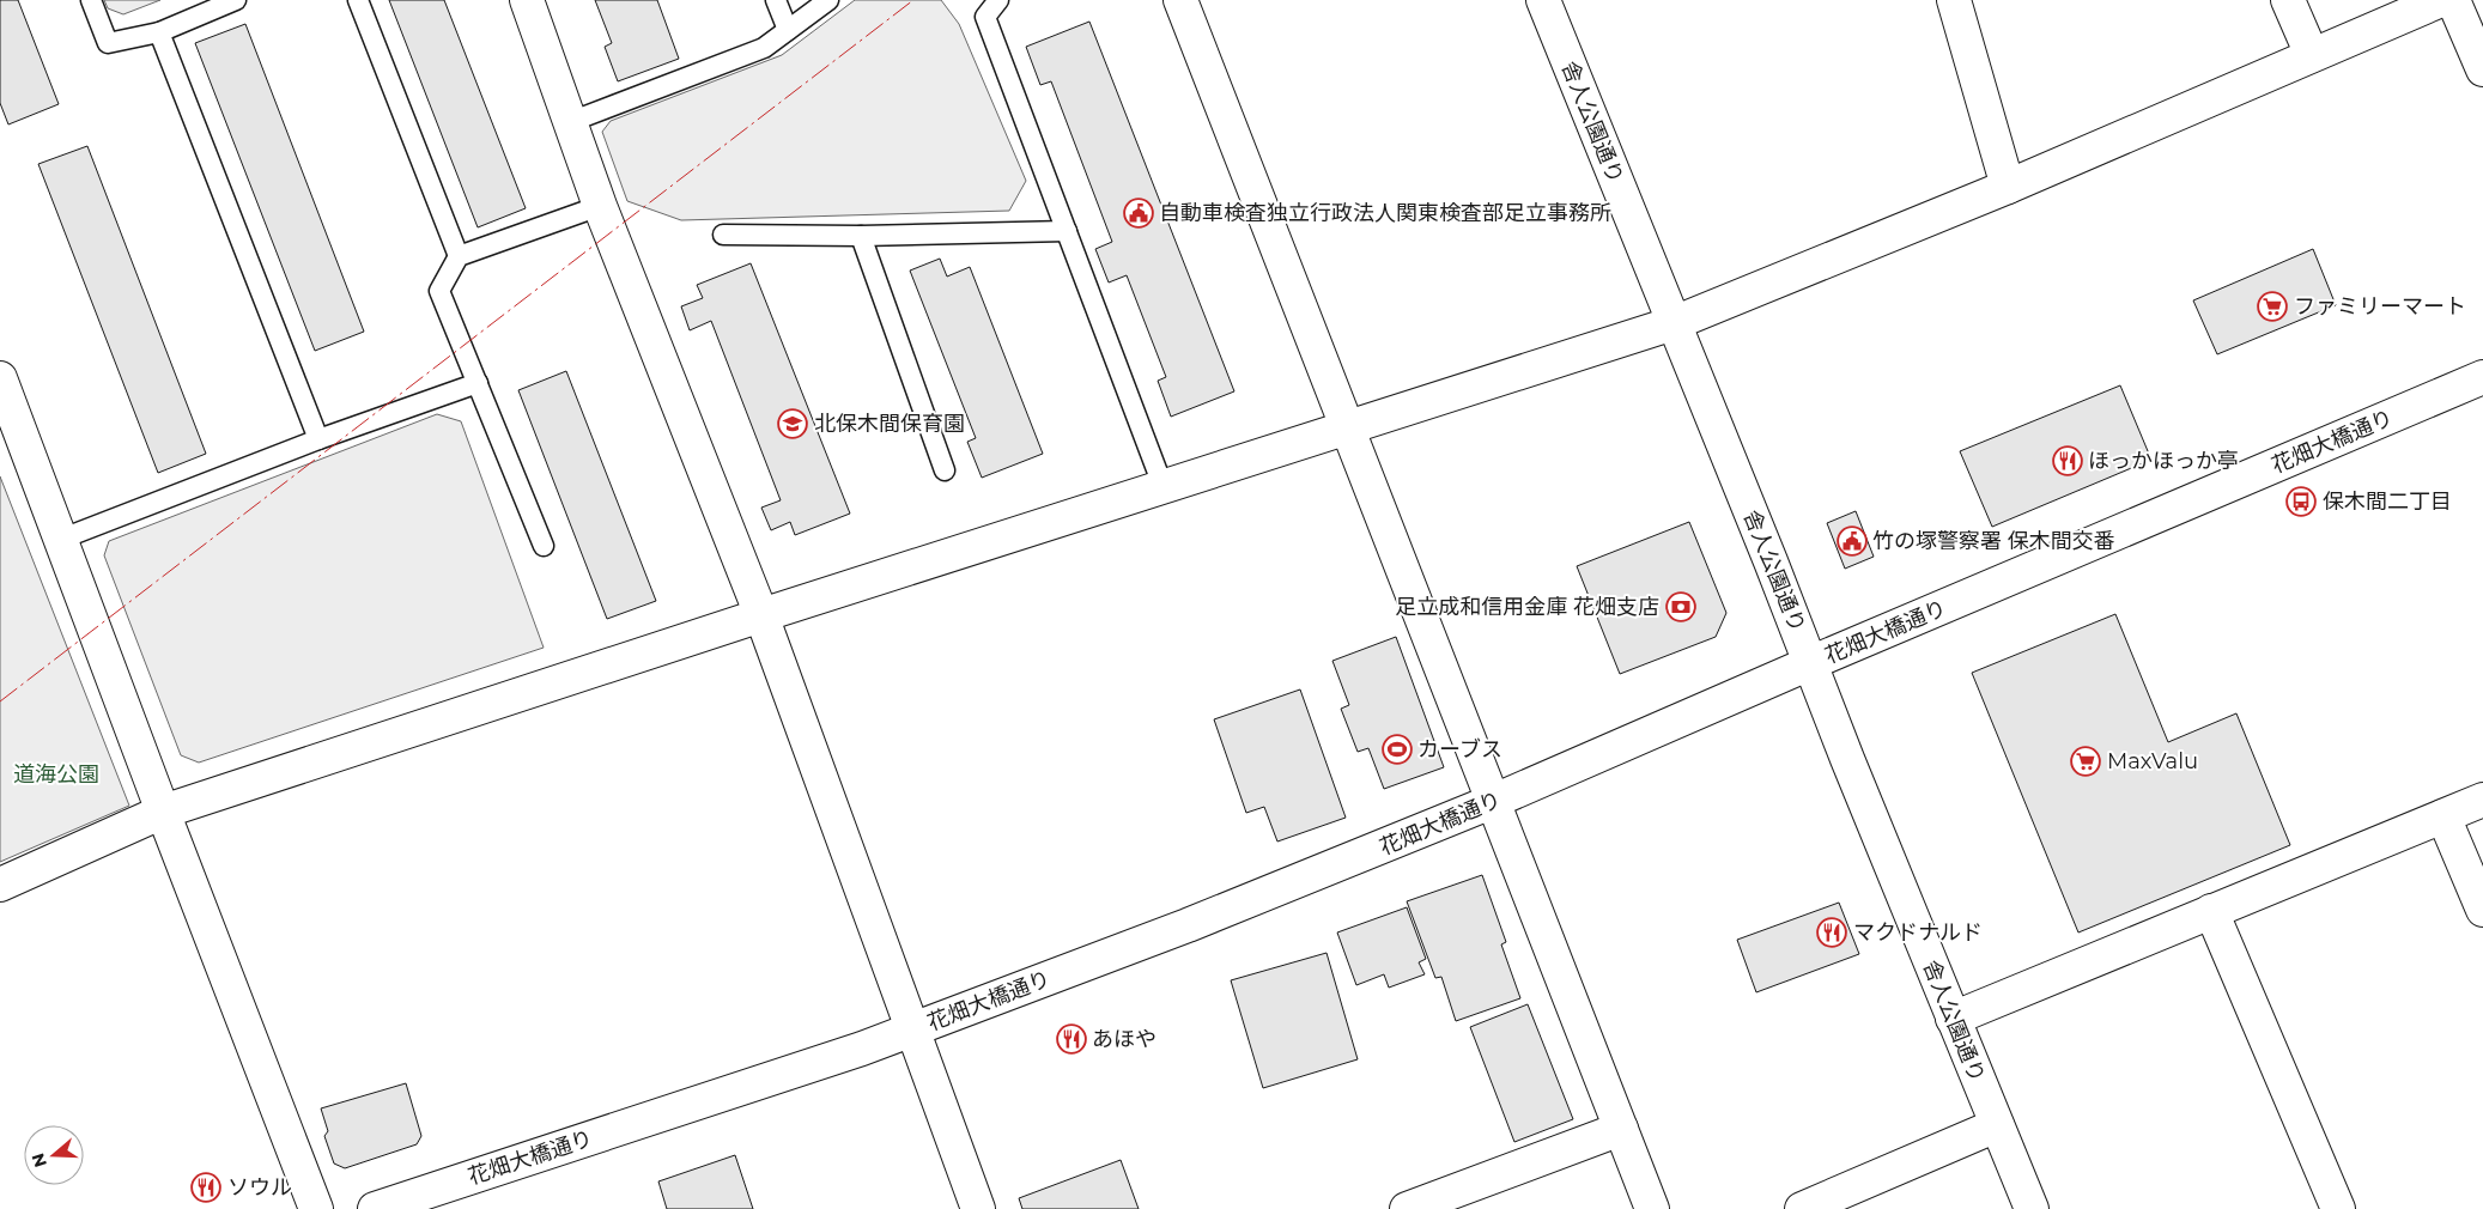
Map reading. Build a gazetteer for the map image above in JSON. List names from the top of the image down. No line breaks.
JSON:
{"streets":{"street":["舎人公園通り","花畑大橋通り"]},"crossings":[["舎人公園通り","花畑大橋通り"]],"parks":["道海公園"],"places":{"public building":["自動車検査独立行政法人関東検査部足立事務所","竹の塚警察署 保木間交番"],"supermarket":["ファミリーマート","MaxValu"],"school or university":["北保木間保育園"],"restaurant":["ほっかほっか亭","マクドナルド","あほや","ソウル"],"bus stop":["保木間二丁目"],"bank":["足立成和信用金庫 花畑支店"],"sports":["カーブス"]},"north":"left"}
